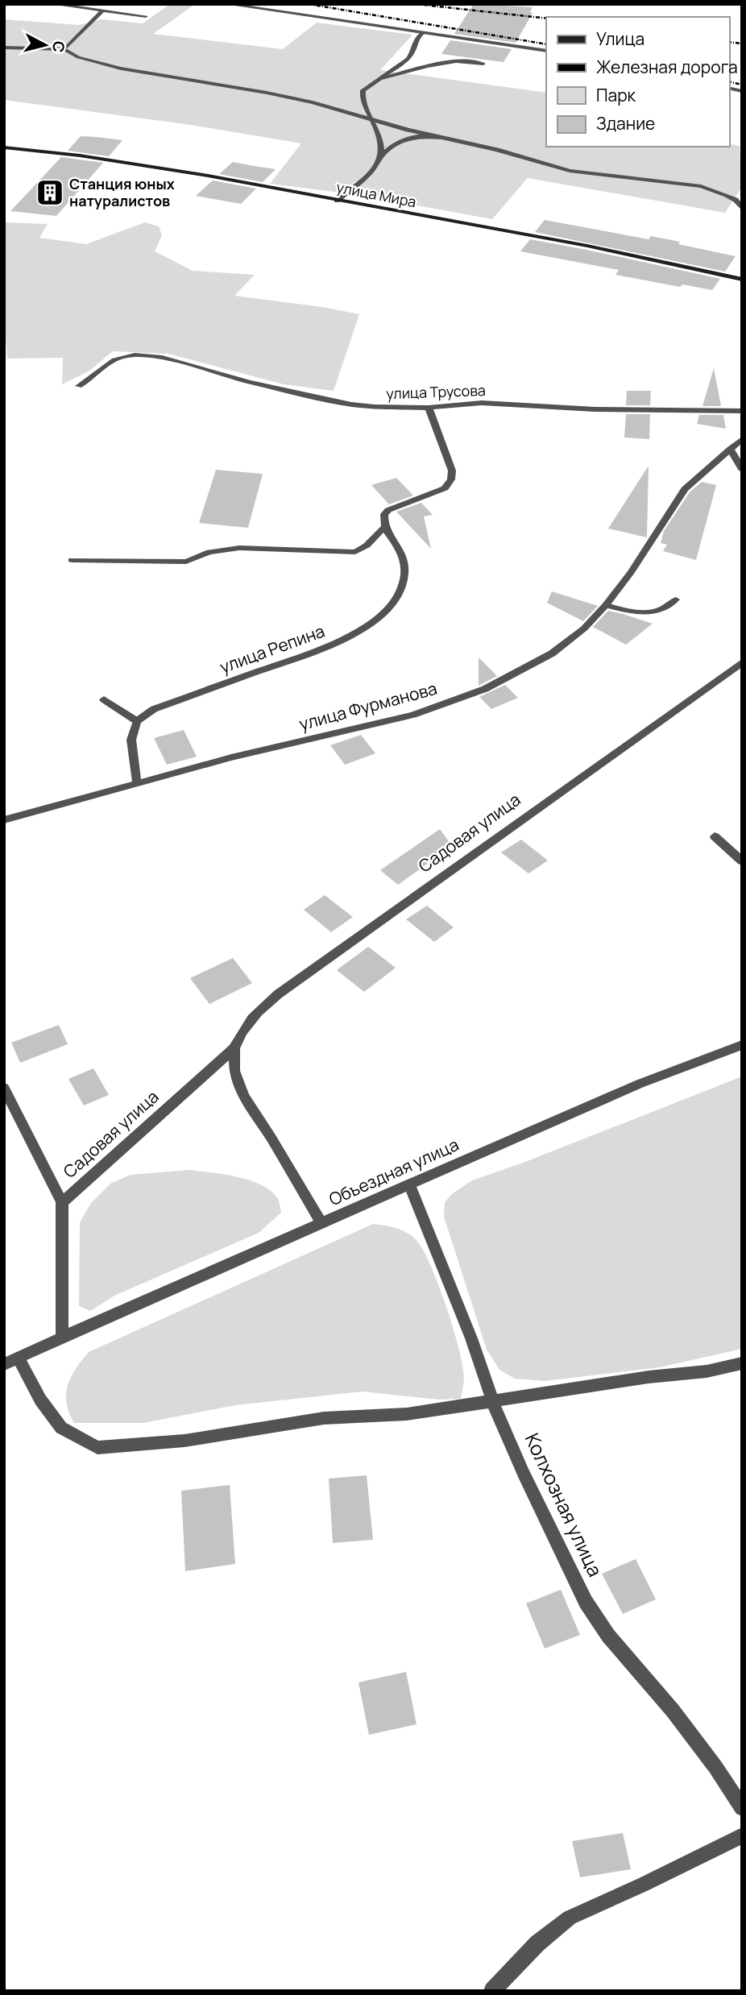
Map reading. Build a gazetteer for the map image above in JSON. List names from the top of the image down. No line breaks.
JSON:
{"streets":{"street":["улица Мира","улица Трусова","улица Репина","улица Фурманова","Садовая улица","Объездная улица","Колхозная улица"]},"crossings":[["Объездная улица","Колхозная улица"]],"places":{"building":["Станция юных натуралистов"]},"legend":["Улица","Железная дорога","Парк","Здание"],"north":"right"}
